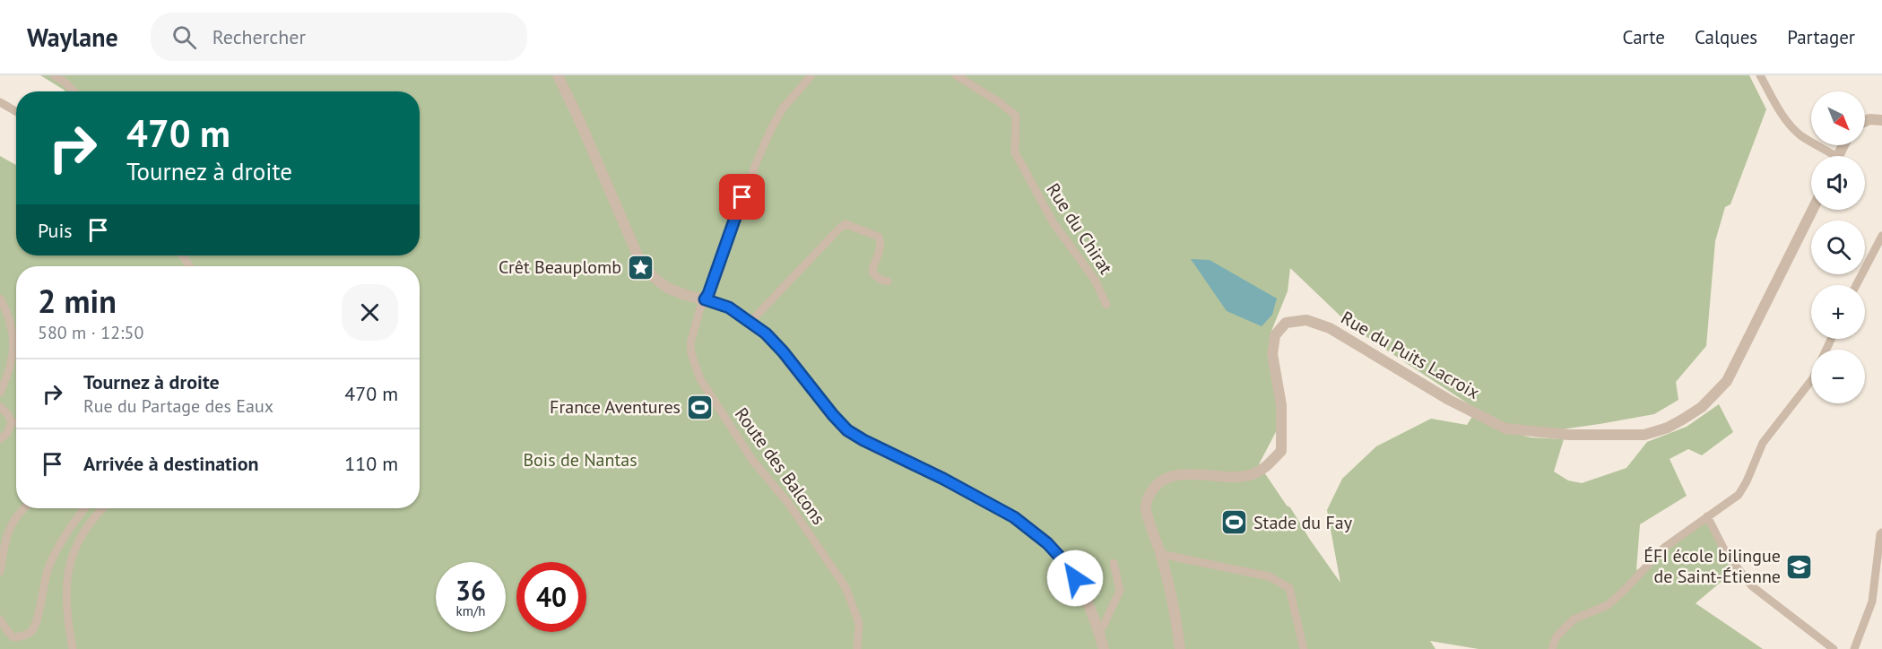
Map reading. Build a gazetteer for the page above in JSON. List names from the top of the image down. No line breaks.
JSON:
{"streets":{"street":["Rue du Chirat","Rue du Puits Lacroix","Route des Balcons"]},"parks":["Bois de Nantas"],"places":{"place":["Crêt Beauplomb"],"sports":["France Aventures","Stade du Fay"],"school or university":["ÉFI école bilingue de Saint-Étienne"]},"north":"bottom right","page":{"header":"Waylane","search":"Rechercher","nav":["Carte","Calques","Partager"],"map_buttons":["+","−"],"turn":["470 m","Tournez à droite"],"then":"Puis","heading":["2 min","580 m · 12:50"],"list":[{"name":"Tournez à droite","note":"Rue du Partage des Eaux","value":"470 m"},{"name":"Arrivée à destination","value":"110 m"}],"speed":"36 km/h","limit":"40"}}
